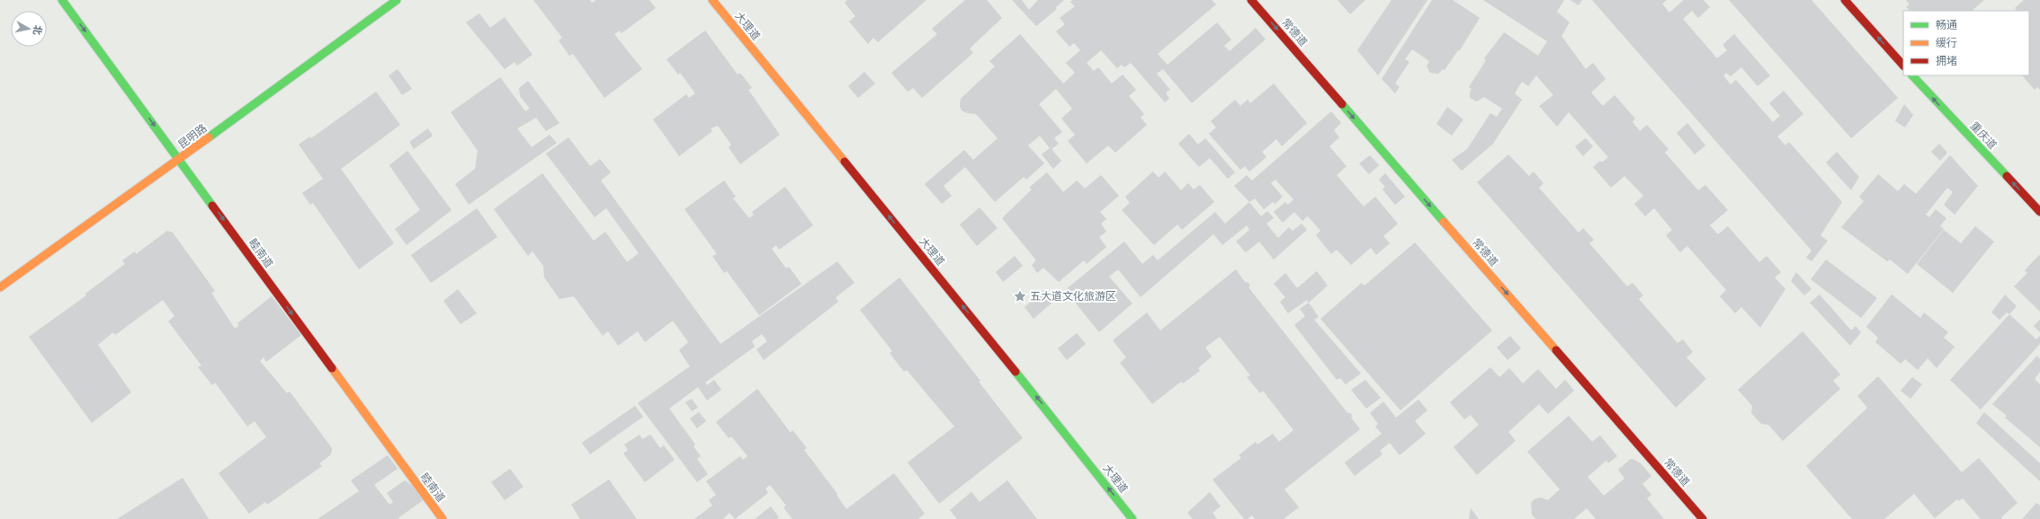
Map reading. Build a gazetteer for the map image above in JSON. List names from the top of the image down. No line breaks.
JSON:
{"streets":{"street":["大理道","常德道","重庆道","昆明路","睦南道"]},"crossings":[["昆明路","睦南道"]],"one_way":["大理道","常德道","重庆道","睦南道"],"places":{"place":["五大道文化旅游区"]},"legend":["畅通","缓行","拥堵"],"north":"right"}
